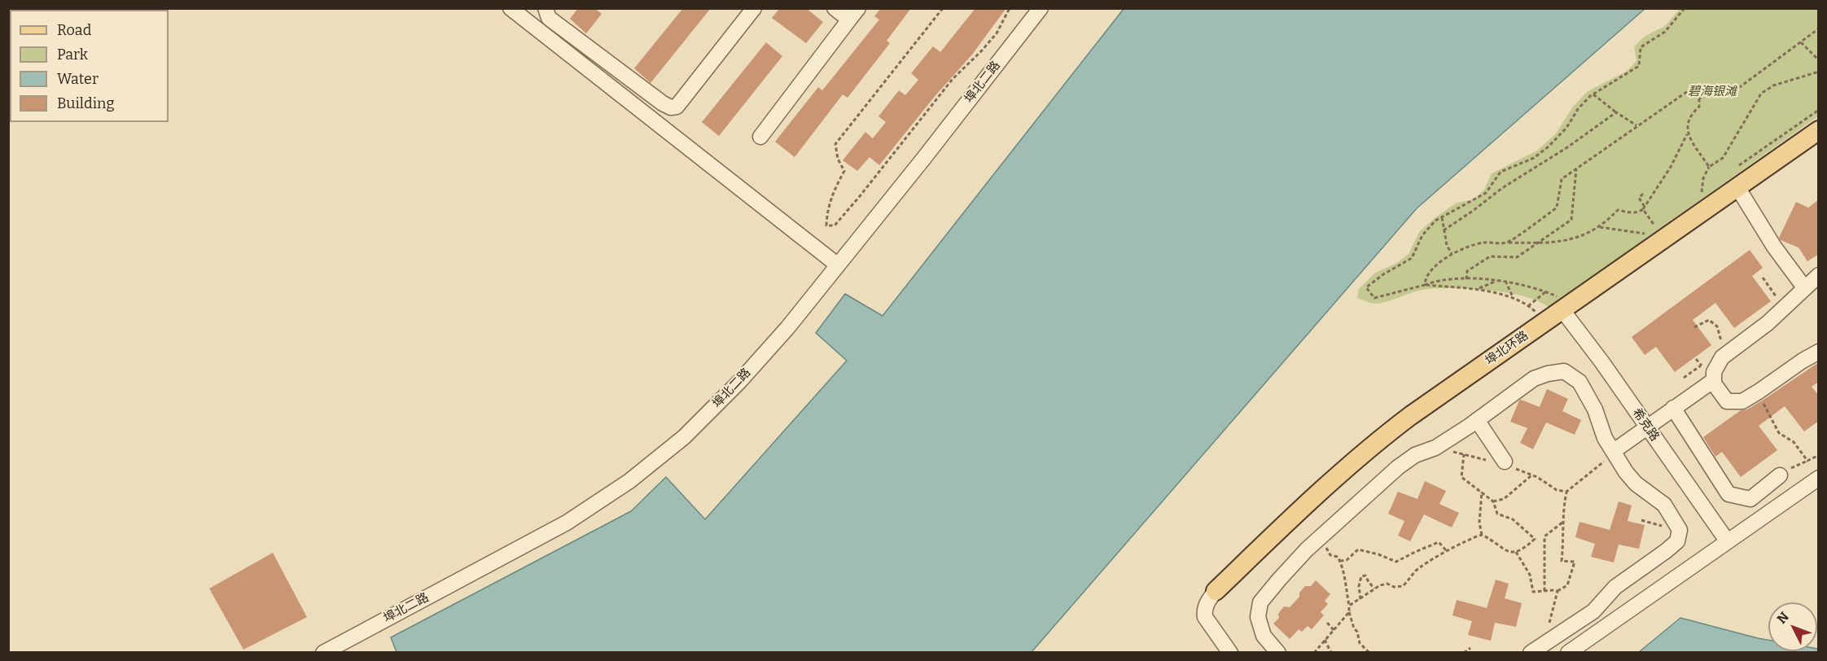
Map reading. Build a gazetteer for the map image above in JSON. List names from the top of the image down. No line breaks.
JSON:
{"streets":{"main road":["埠北环路"],"street":["埠北二路","希克路"]},"crossings":[["埠北环路","希克路"]],"parks":["碧海银滩"],"legend":["Road","Park","Water","Building"],"north":"top left"}
